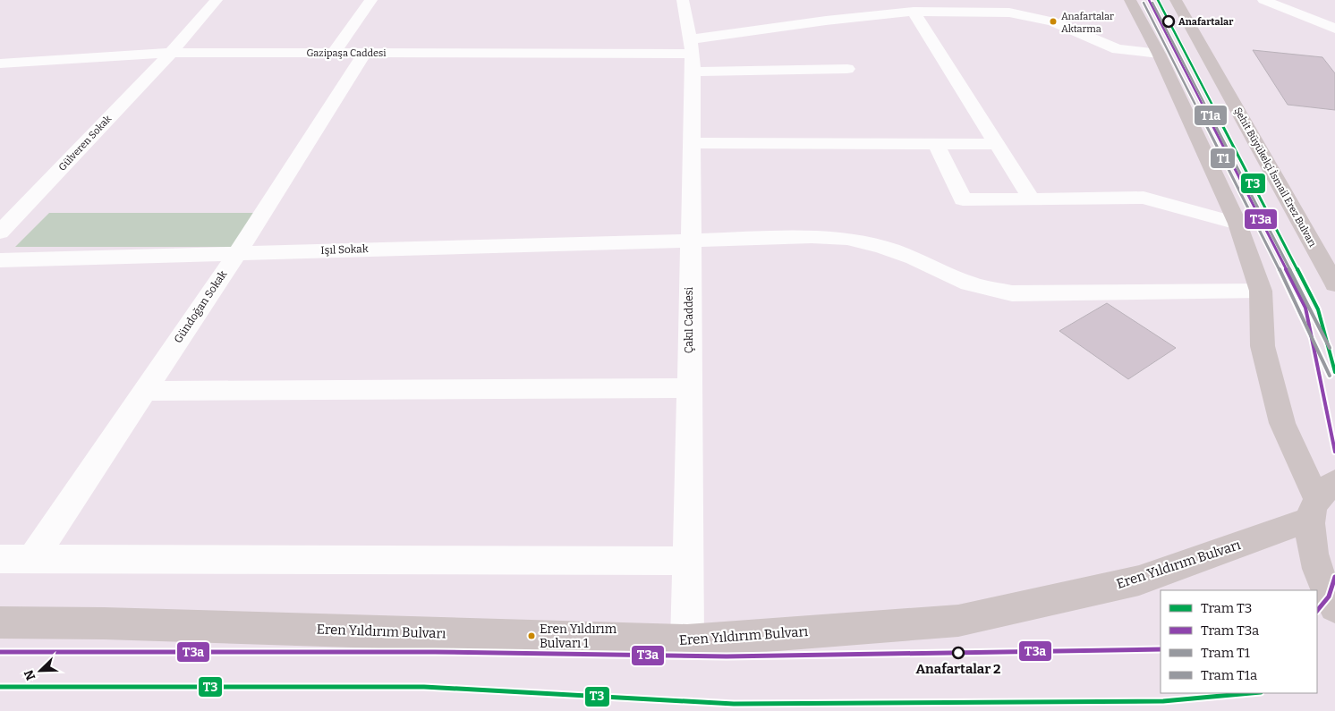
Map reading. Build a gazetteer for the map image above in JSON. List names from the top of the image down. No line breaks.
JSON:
{"streets":{"main road":["Şehit Büyükelçi İsmail Erez Bulvarı","Eren Yıldırım Bulvarı"],"street":["Gazipaşa Caddesi","Gülveren Sokak","Işıl Sokak","Gündoğan Sokak","Çakıl Caddesi"]},"crossings":[["Gazipaşa Caddesi","Gülveren Sokak"],["Gazipaşa Caddesi","Gündoğan Sokak"],["Gazipaşa Caddesi","Çakıl Caddesi"],["Işıl Sokak","Gündoğan Sokak"],["Işıl Sokak","Çakıl Caddesi"],["Çakıl Caddesi","Eren Yıldırım Bulvarı"]],"places":["Anafartalar Aktarma","Anafartalar","Eren Yıldırım Bulvarı 1","Anafartalar 2"],"lines":["tram line T3","tram line T3a","tram line T1","tram line T1a"],"legend":["Tram T3","Tram T3a","Tram T1","Tram T1a"],"north":"bottom left"}
